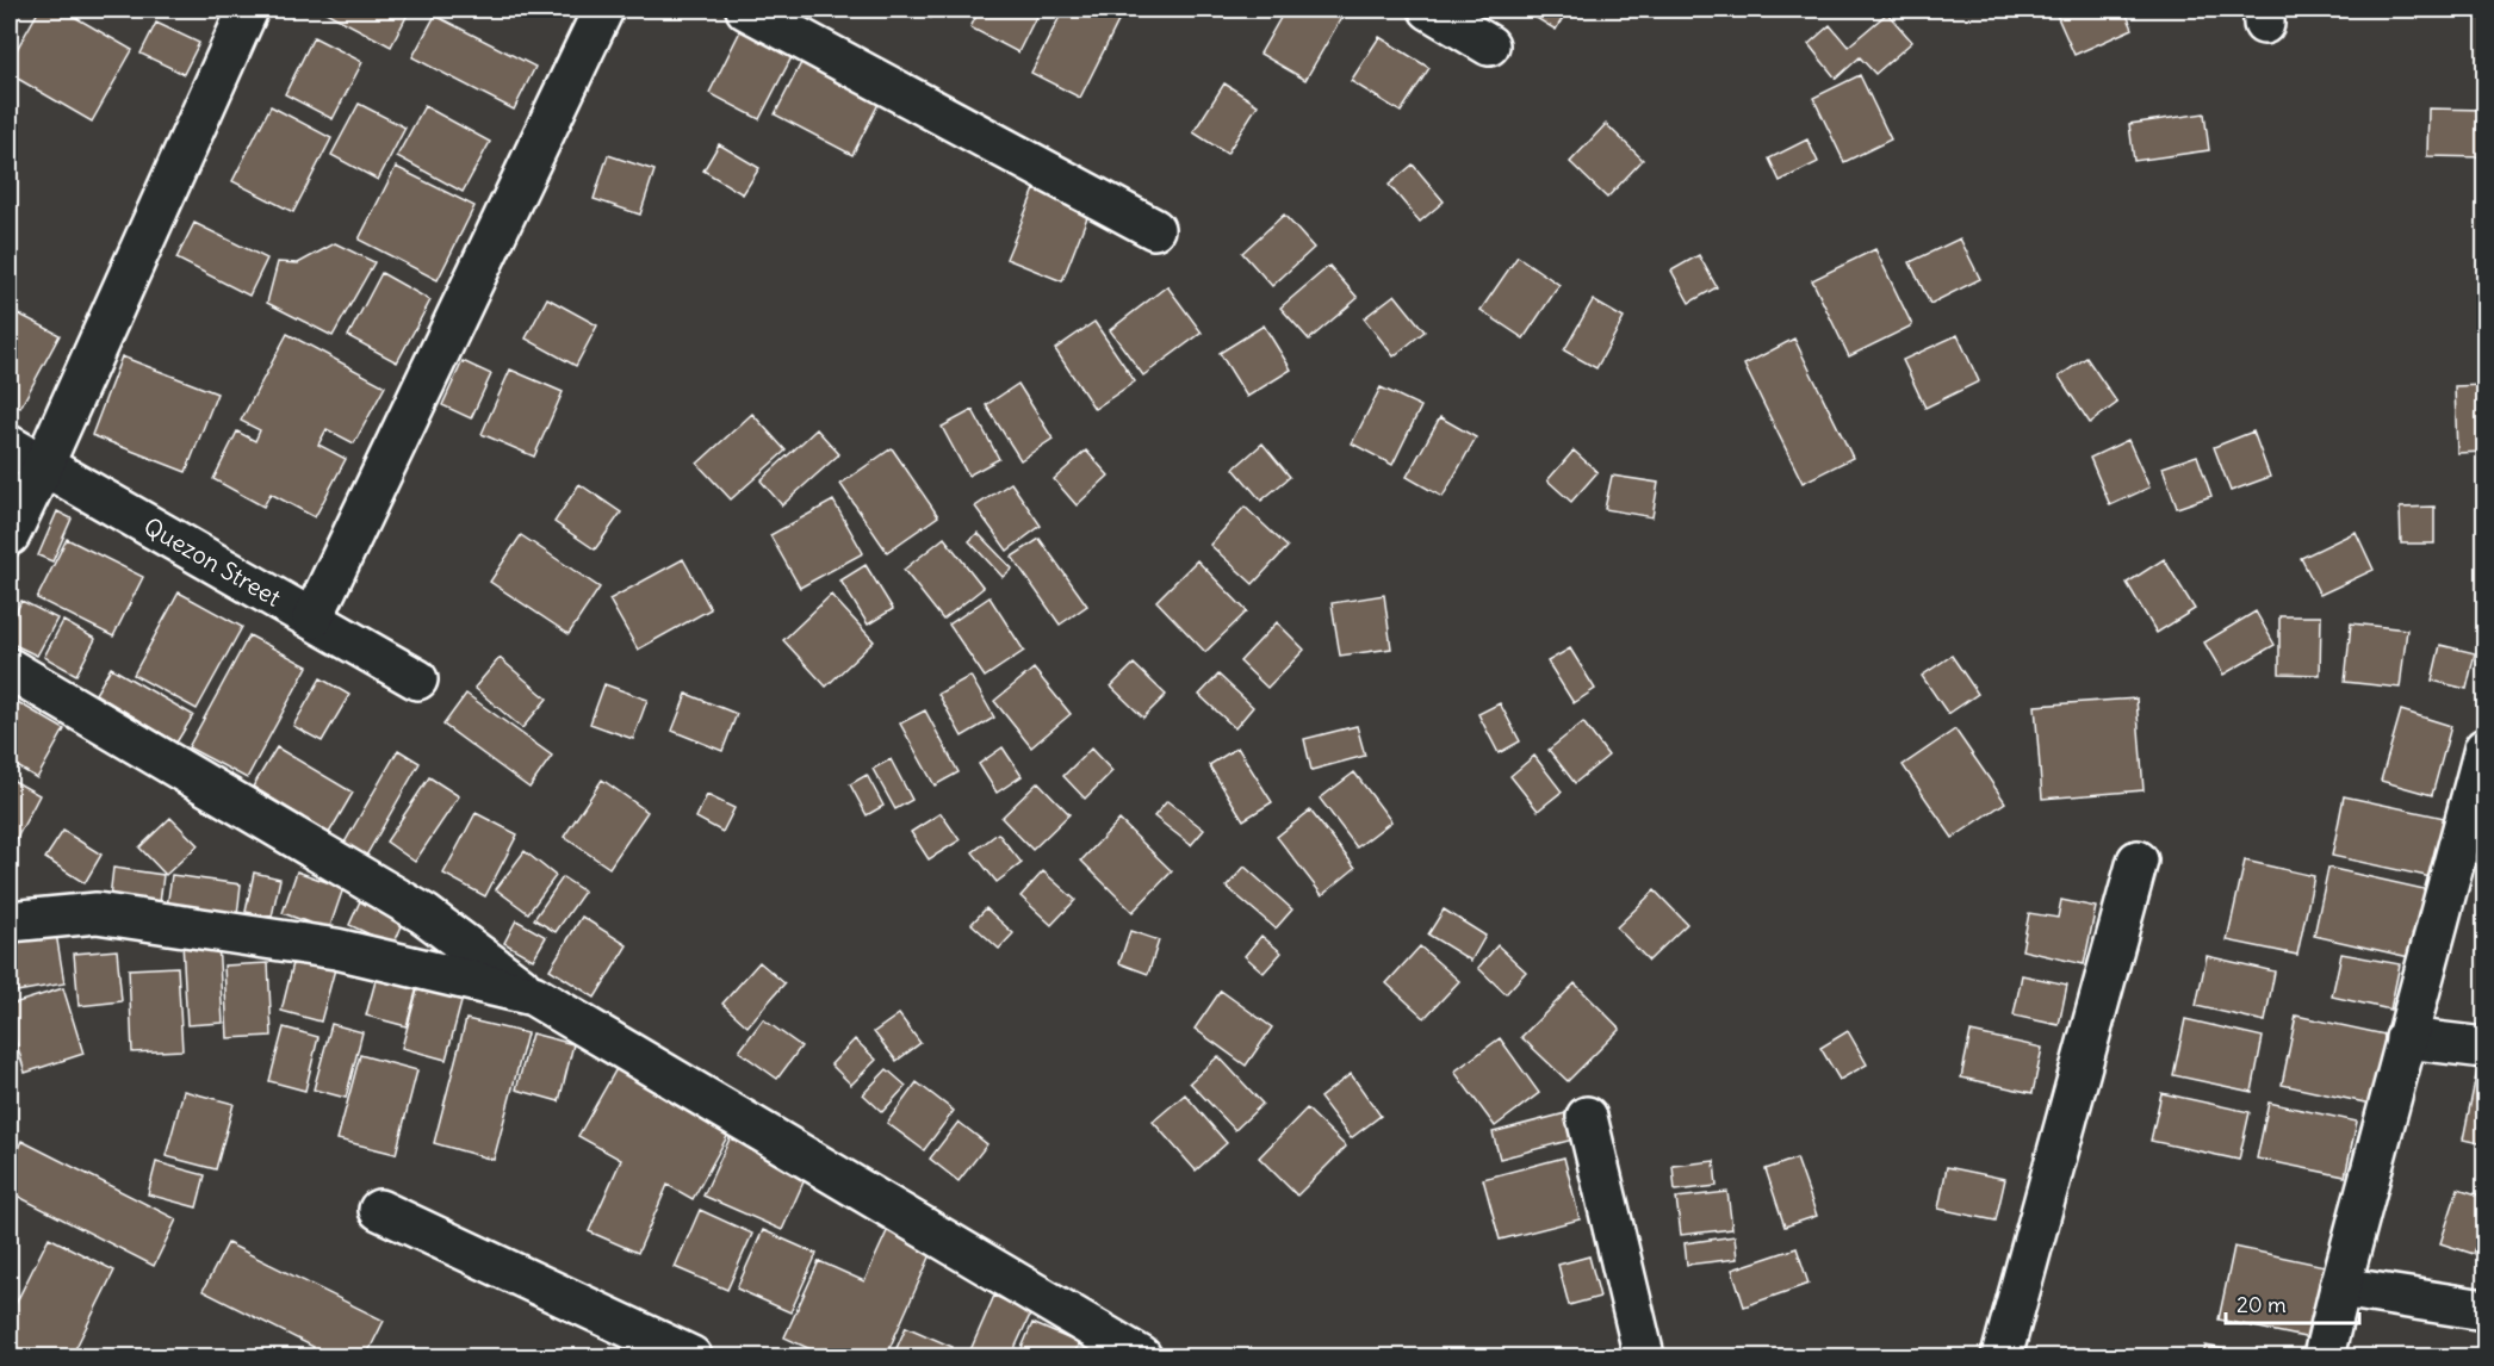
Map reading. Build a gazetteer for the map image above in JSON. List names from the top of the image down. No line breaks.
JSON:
{"streets":{"street":["Quezon Street"]},"scale_bar":"20 m"}
